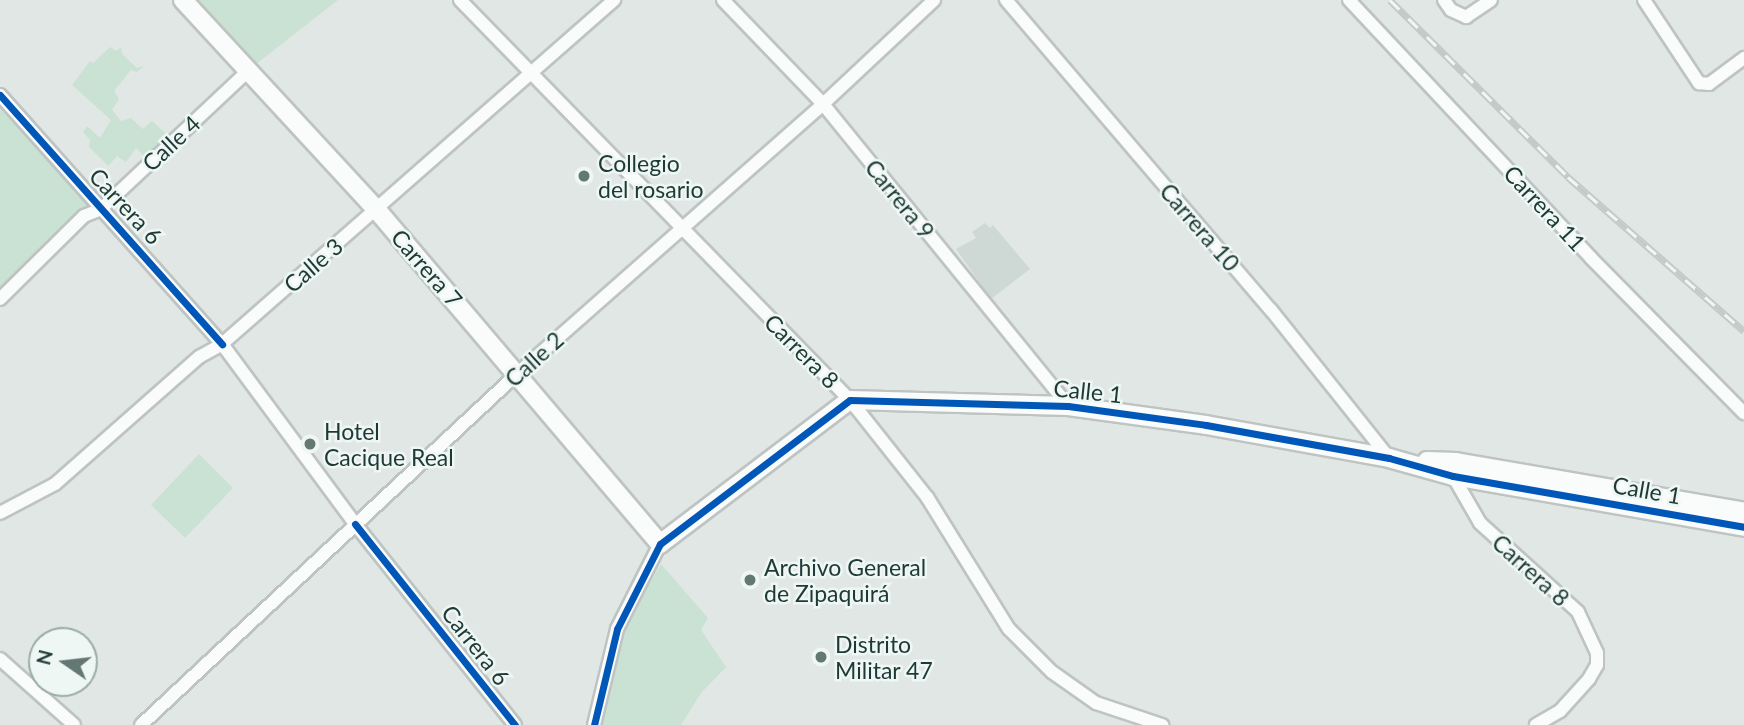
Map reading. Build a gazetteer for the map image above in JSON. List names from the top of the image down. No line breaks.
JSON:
{"streets":{"street":["Calle 4","Carrera 9","Carrera 6","Carrera 11","Carrera 10","Calle 3","Carrera 7","Carrera 8","Calle 2","Calle 1"]},"crossings":[["Calle 4","Carrera 6"],["Calle 4","Carrera 7"],["Carrera 9","Calle 2"],["Carrera 9","Calle 1"],["Carrera 6","Calle 3"],["Carrera 6","Calle 2"],["Carrera 10","Calle 1"],["Calle 3","Carrera 7"],["Calle 3","Carrera 8"],["Carrera 7","Calle 2"],["Carrera 8","Calle 2"],["Carrera 8","Calle 1"]],"places":["Collegio del rosario","Hotel Cacique Real","Archivo General de Zipaquirá","Distrito Militar 47"],"north":"left"}
